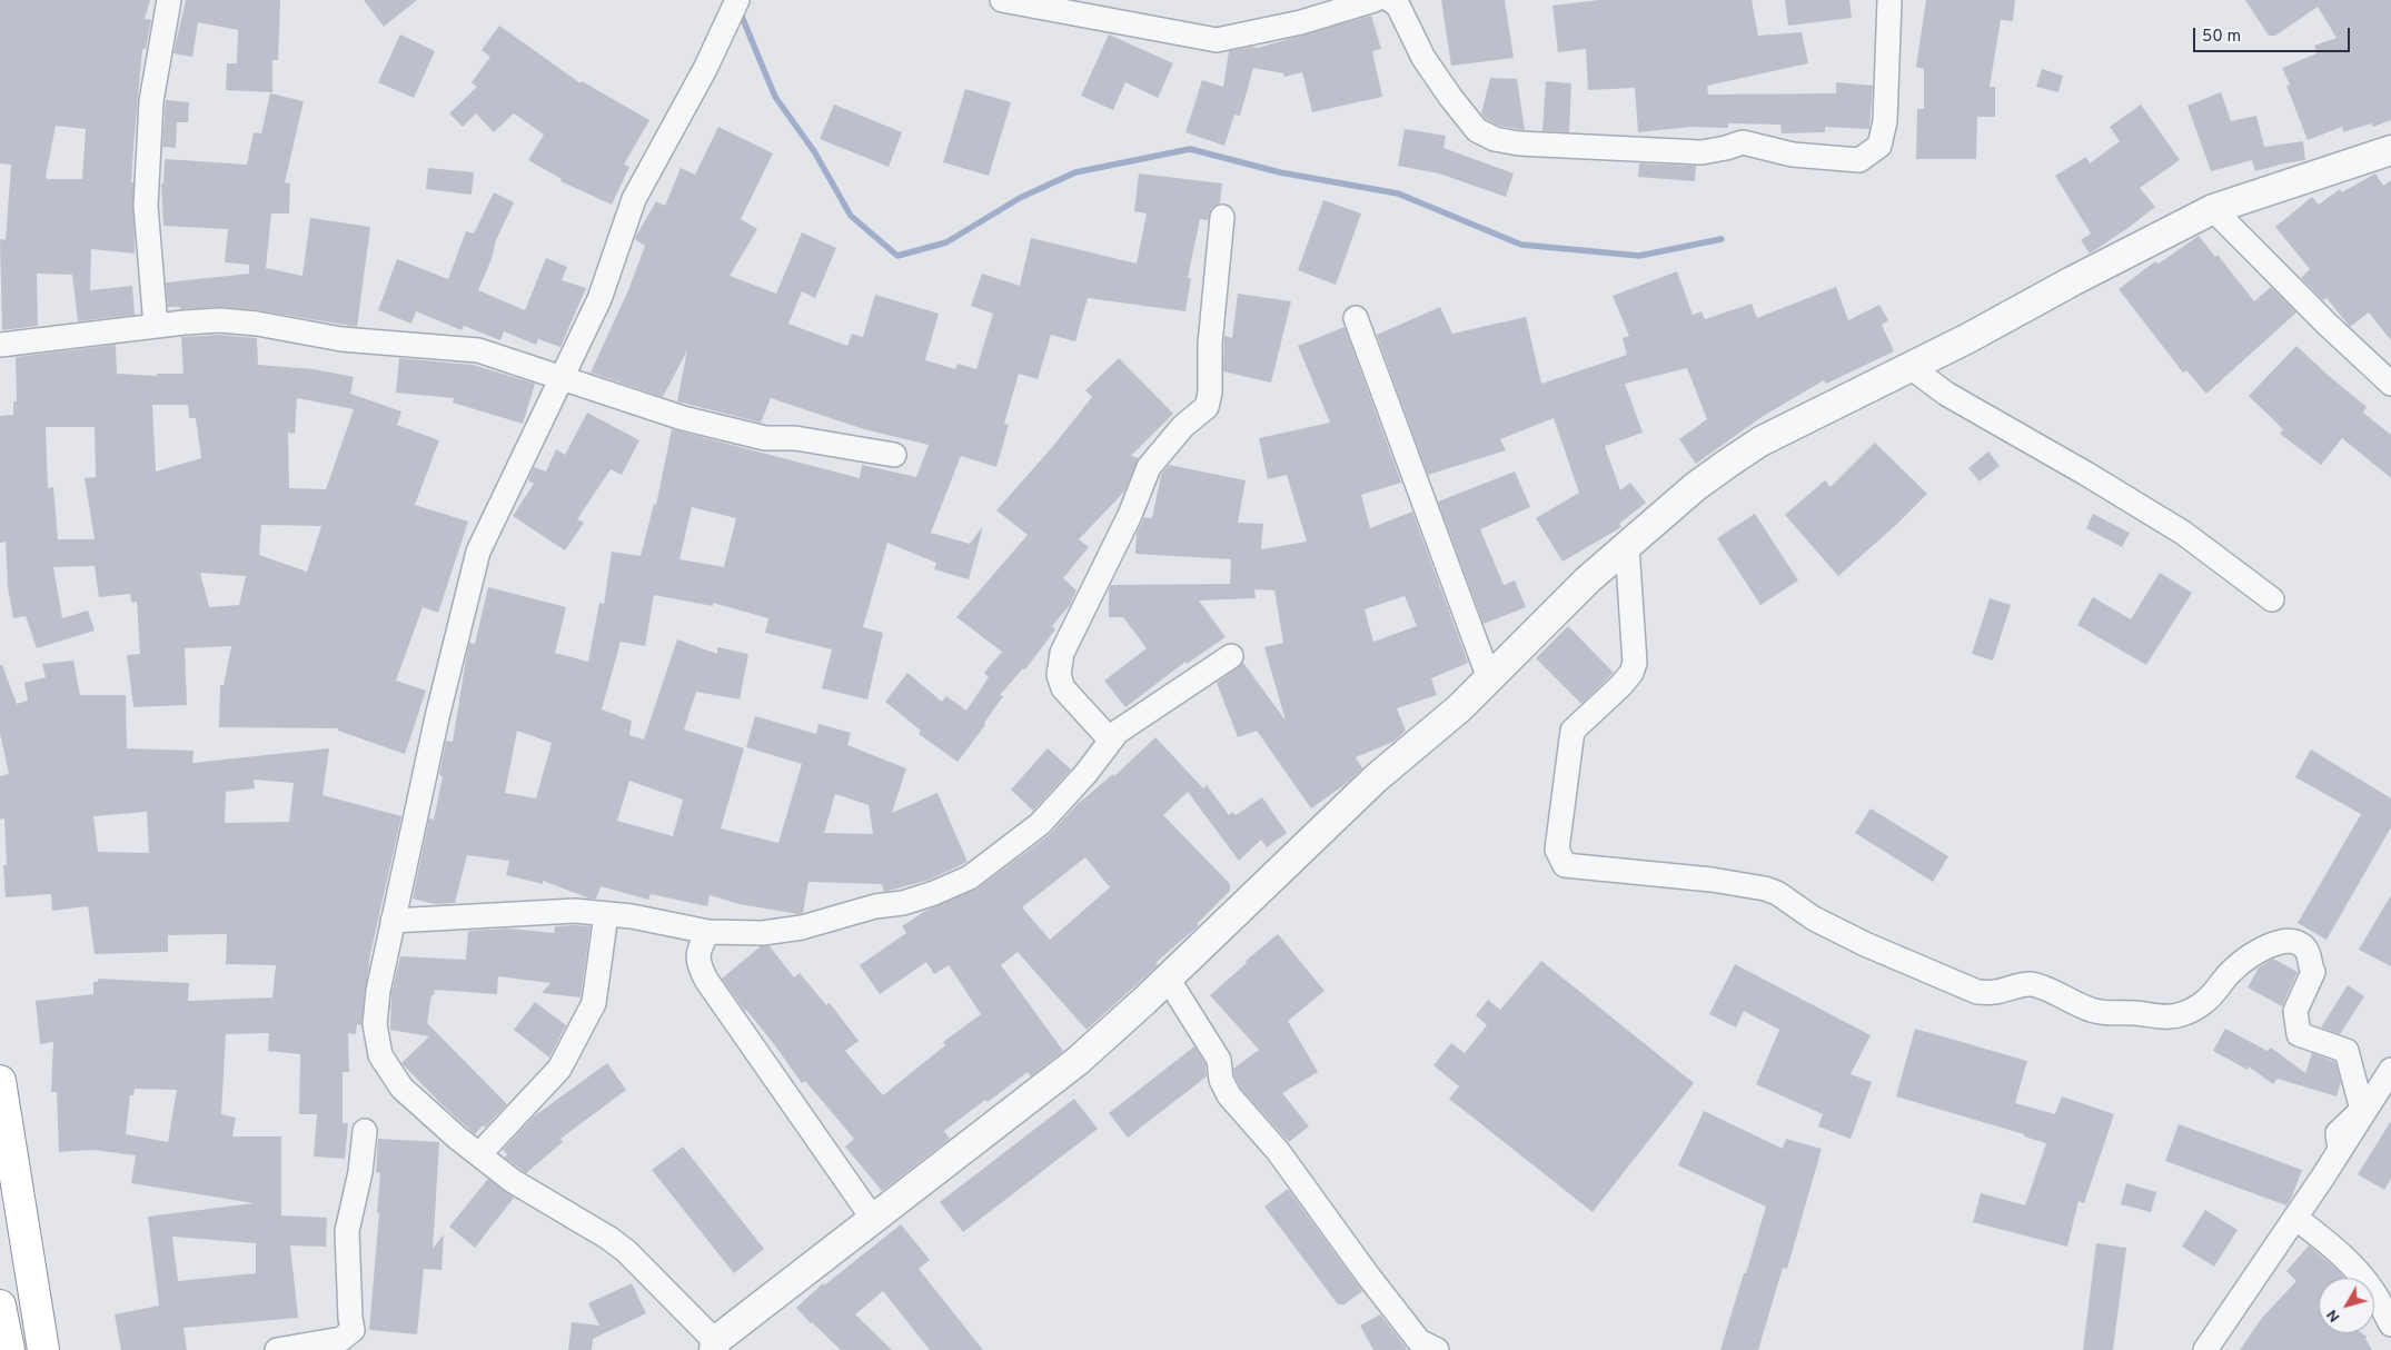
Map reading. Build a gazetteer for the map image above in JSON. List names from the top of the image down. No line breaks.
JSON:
{"scale_bar":"50 m","north":"bottom left"}
